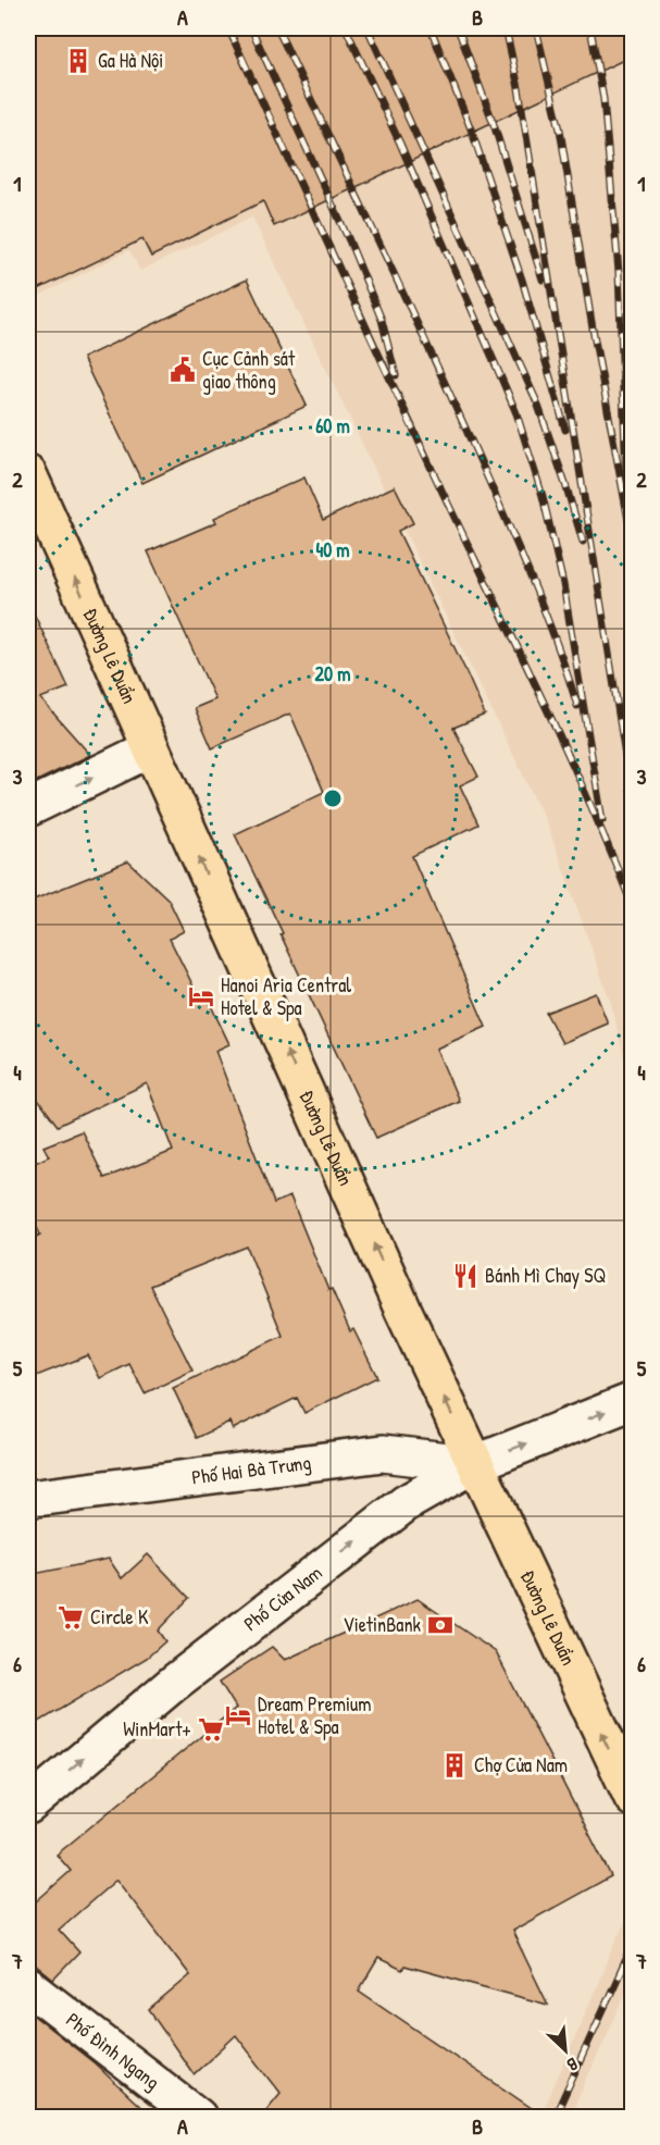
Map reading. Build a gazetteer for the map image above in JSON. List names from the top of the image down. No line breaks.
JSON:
{"streets":{"main road":["Đường Lê Duẩn"],"street":["Phố Hai Bà Trưng","Phố Cửa Nam","Phố Đình Ngang"]},"crossings":[["Đường Lê Duẩn","Phố Hai Bà Trưng"],["Đường Lê Duẩn","Phố Cửa Nam"],["Phố Hai Bà Trưng","Phố Cửa Nam"]],"one_way":["Đường Lê Duẩn","Phố Cửa Nam"],"places":{"building":["Ga Hà Nội","Chợ Cửa Nam"],"public building":["Cục Cảnh sát giao thông"],"hotel":["Hanoi Aria Central Hotel & Spa","Dream Premium Hotel & Spa"],"restaurant":["Bánh Mì Chay SQ"],"supermarket":["Circle K","WinMart+"],"bank":["VietinBank"]},"north":"bottom right","grid":{"columns":["A","B"],"rows":["1","2","3","4","5","6","7"]},"rings":["60 m","40 m","20 m"]}
